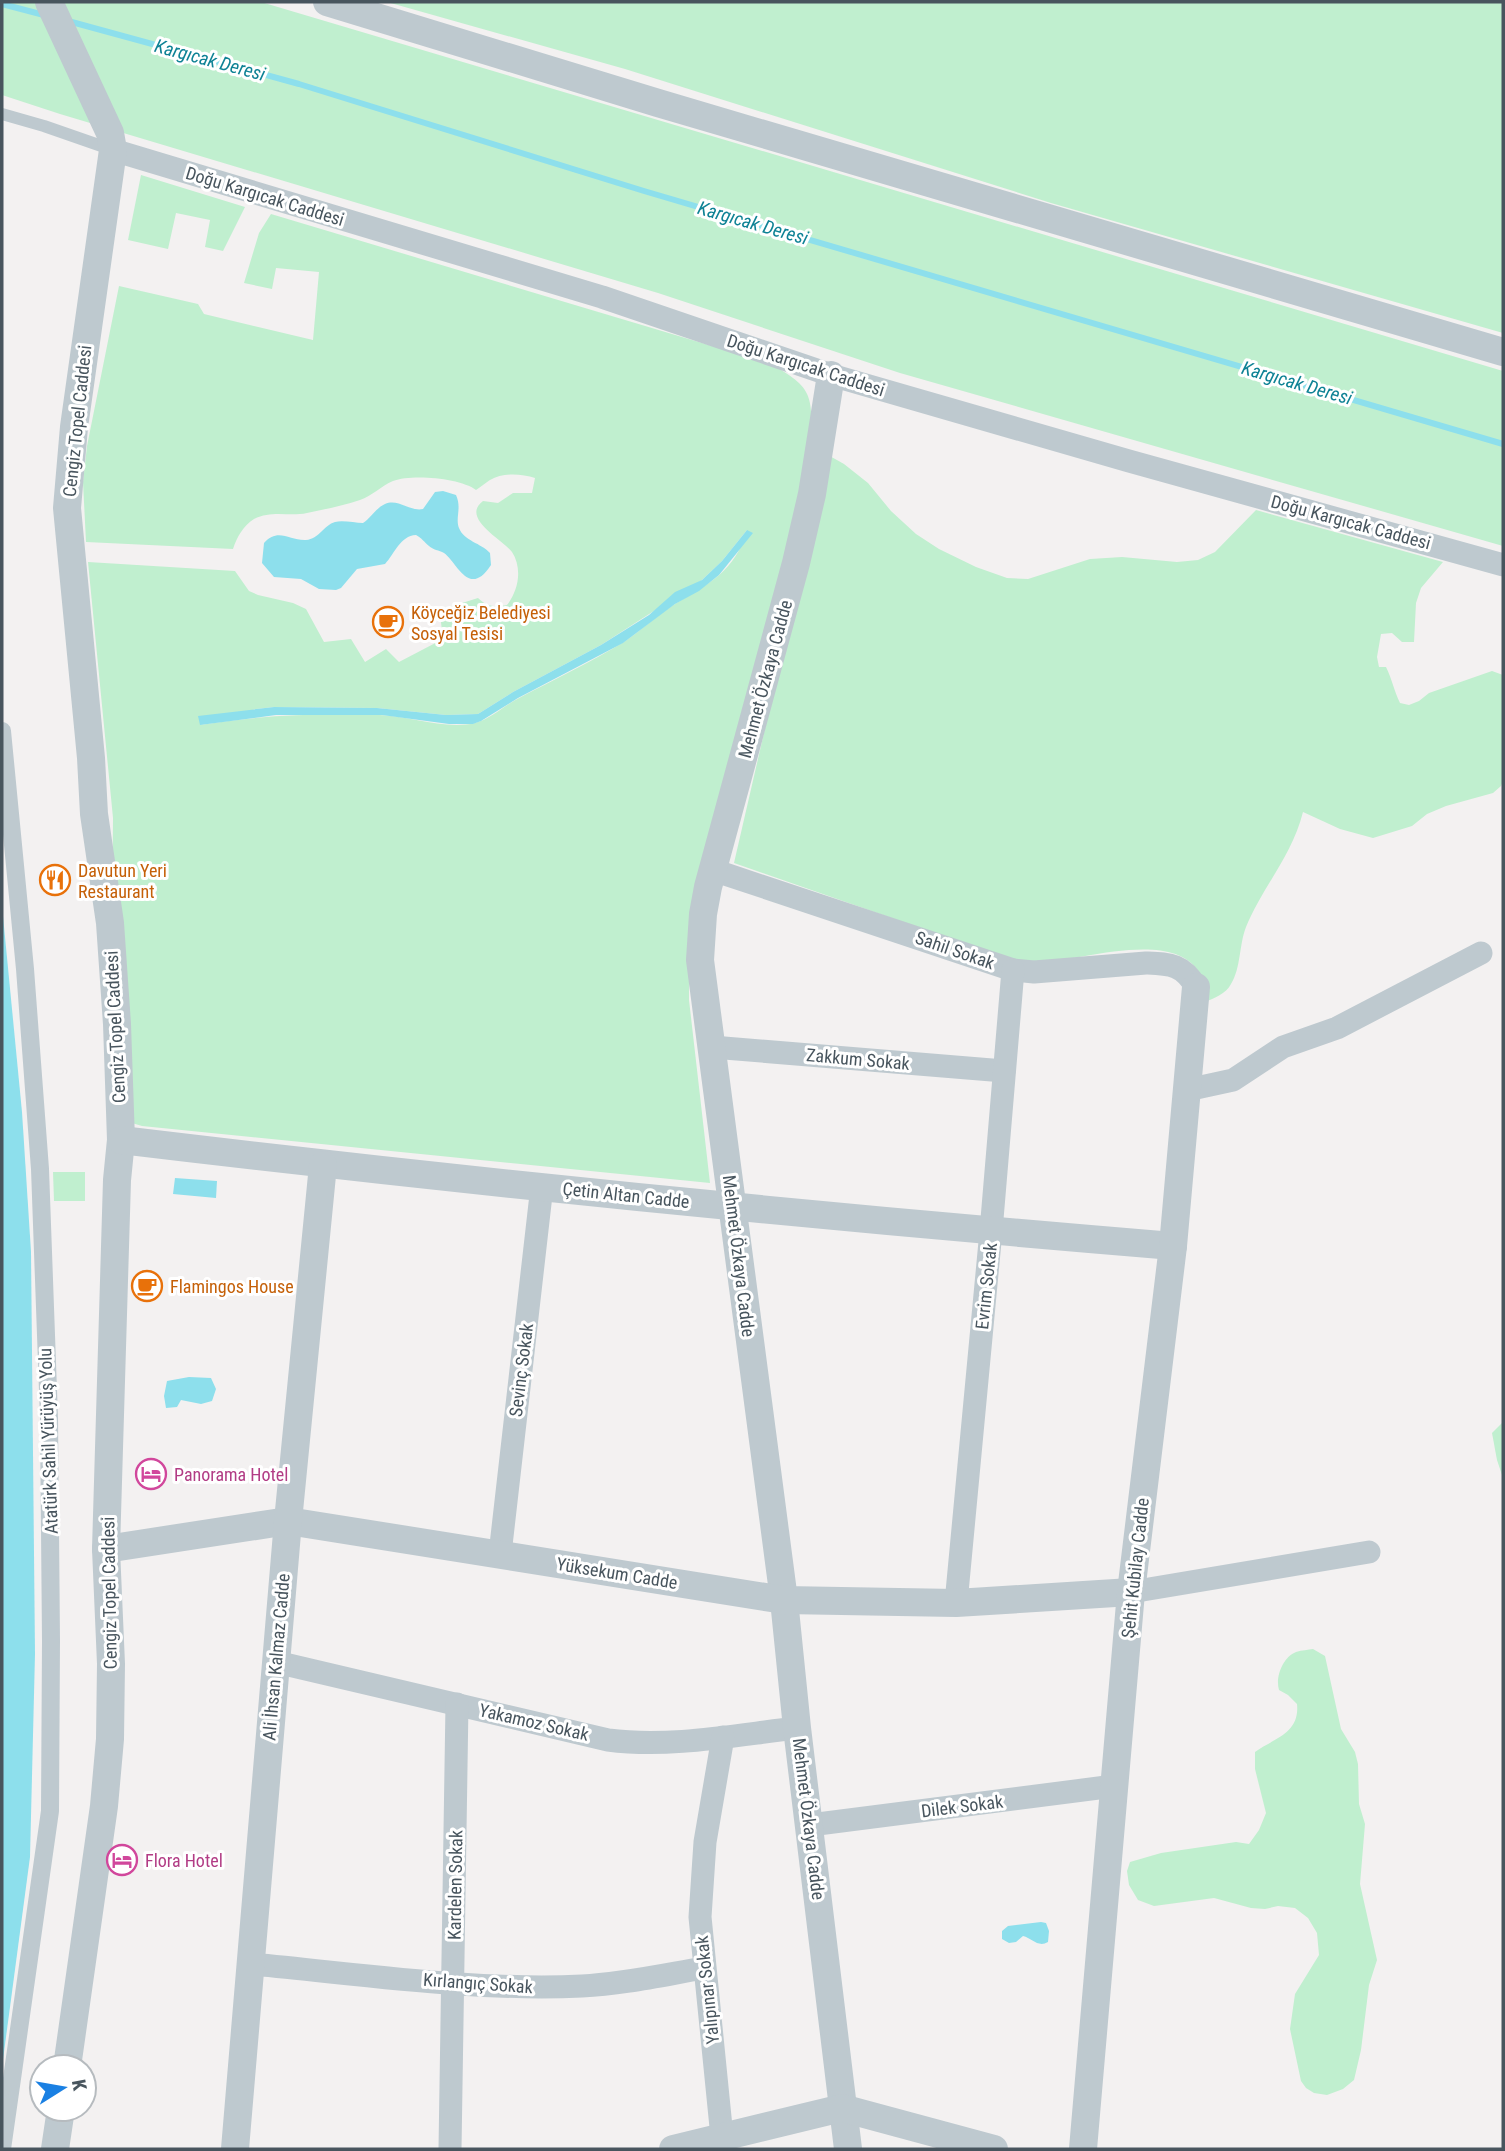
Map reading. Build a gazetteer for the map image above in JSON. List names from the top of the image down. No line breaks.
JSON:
{"streets":{"street":["Doğu Kargıcak Caddesi","Cengiz Topel Caddesi","Mehmet Özkaya Cadde","Sahil Sokak","Zakkum Sokak","Çetin Altan Cadde","Evrim Sokak","Sevinç Sokak","Atatürk Sahil Yürüyüş Yolu","Şehit Kubilay Cadde","Yüksekum Cadde","Ali İhsan Kalmaz Cadde","Yakamoz Sokak","Dilek Sokak","Kardelen Sokak","Kırlangıç Sokak","Yalıpınar Sokak"]},"crossings":[["Doğu Kargıcak Caddesi","Cengiz Topel Caddesi"],["Doğu Kargıcak Caddesi","Mehmet Özkaya Cadde"],["Cengiz Topel Caddesi","Çetin Altan Cadde"],["Cengiz Topel Caddesi","Yüksekum Cadde"],["Mehmet Özkaya Cadde","Sahil Sokak"],["Mehmet Özkaya Cadde","Zakkum Sokak"],["Mehmet Özkaya Cadde","Çetin Altan Cadde"],["Mehmet Özkaya Cadde","Yüksekum Cadde"],["Mehmet Özkaya Cadde","Yakamoz Sokak"],["Mehmet Özkaya Cadde","Dilek Sokak"],["Sahil Sokak","Evrim Sokak"],["Sahil Sokak","Şehit Kubilay Cadde"],["Zakkum Sokak","Evrim Sokak"],["Çetin Altan Cadde","Evrim Sokak"],["Çetin Altan Cadde","Sevinç Sokak"],["Çetin Altan Cadde","Şehit Kubilay Cadde"],["Çetin Altan Cadde","Ali İhsan Kalmaz Cadde"],["Evrim Sokak","Yüksekum Cadde"],["Sevinç Sokak","Yüksekum Cadde"],["Şehit Kubilay Cadde","Yüksekum Cadde"],["Şehit Kubilay Cadde","Dilek Sokak"],["Yüksekum Cadde","Ali İhsan Kalmaz Cadde"],["Ali İhsan Kalmaz Cadde","Yakamoz Sokak"],["Ali İhsan Kalmaz Cadde","Kırlangıç Sokak"],["Yakamoz Sokak","Kardelen Sokak"],["Yakamoz Sokak","Yalıpınar Sokak"],["Kardelen Sokak","Kırlangıç Sokak"],["Kırlangıç Sokak","Yalıpınar Sokak"]],"water":["Kargıcak Deresi"],"places":{"cafe":["Köyceğiz Belediyesi Sosyal Tesisi","Flamingos House"],"restaurant":["Davutun Yeri Restaurant"],"hotel":["Panorama Hotel","Flora Hotel"]},"north":"right"}
